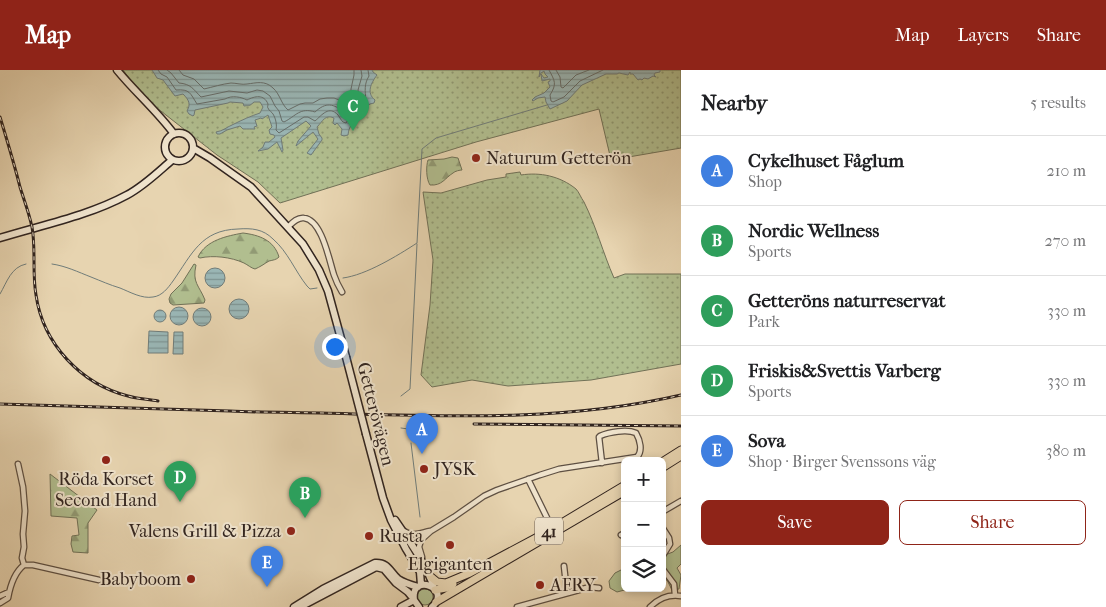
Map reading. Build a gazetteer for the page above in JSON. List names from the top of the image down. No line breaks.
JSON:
{"streets":{"main road":["41"],"street":["Getterövägen"]},"crossings":[["Getterövägen","41"]],"places":["Naturum Getterön","Röda Korset Second Hand","JYSK","Valens Grill & Pizza","Rusta","Elgiganten","Babyboom","AFRY"],"page":{"header":"Map","nav":["Map","Layers","Share"],"heading":["Nearby","5 results"],"pins":["C","A","D","B","E"],"list":[{"mark":"A","name":"Cykelhuset Fåglum","note":"Shop","value":"210 m"},{"mark":"B","name":"Nordic Wellness","note":"Sports","value":"270 m"},{"mark":"C","name":"Getteröns naturreservat","note":"Park","value":"330 m"},{"mark":"D","name":"Friskis&Svettis Varberg","note":"Sports","value":"330 m"},{"mark":"E","name":"Sova","note":"Shop · Birger Svenssons väg","value":"380 m"}],"map_buttons":["+","−"],"buttons":["Save","Share"]}}
